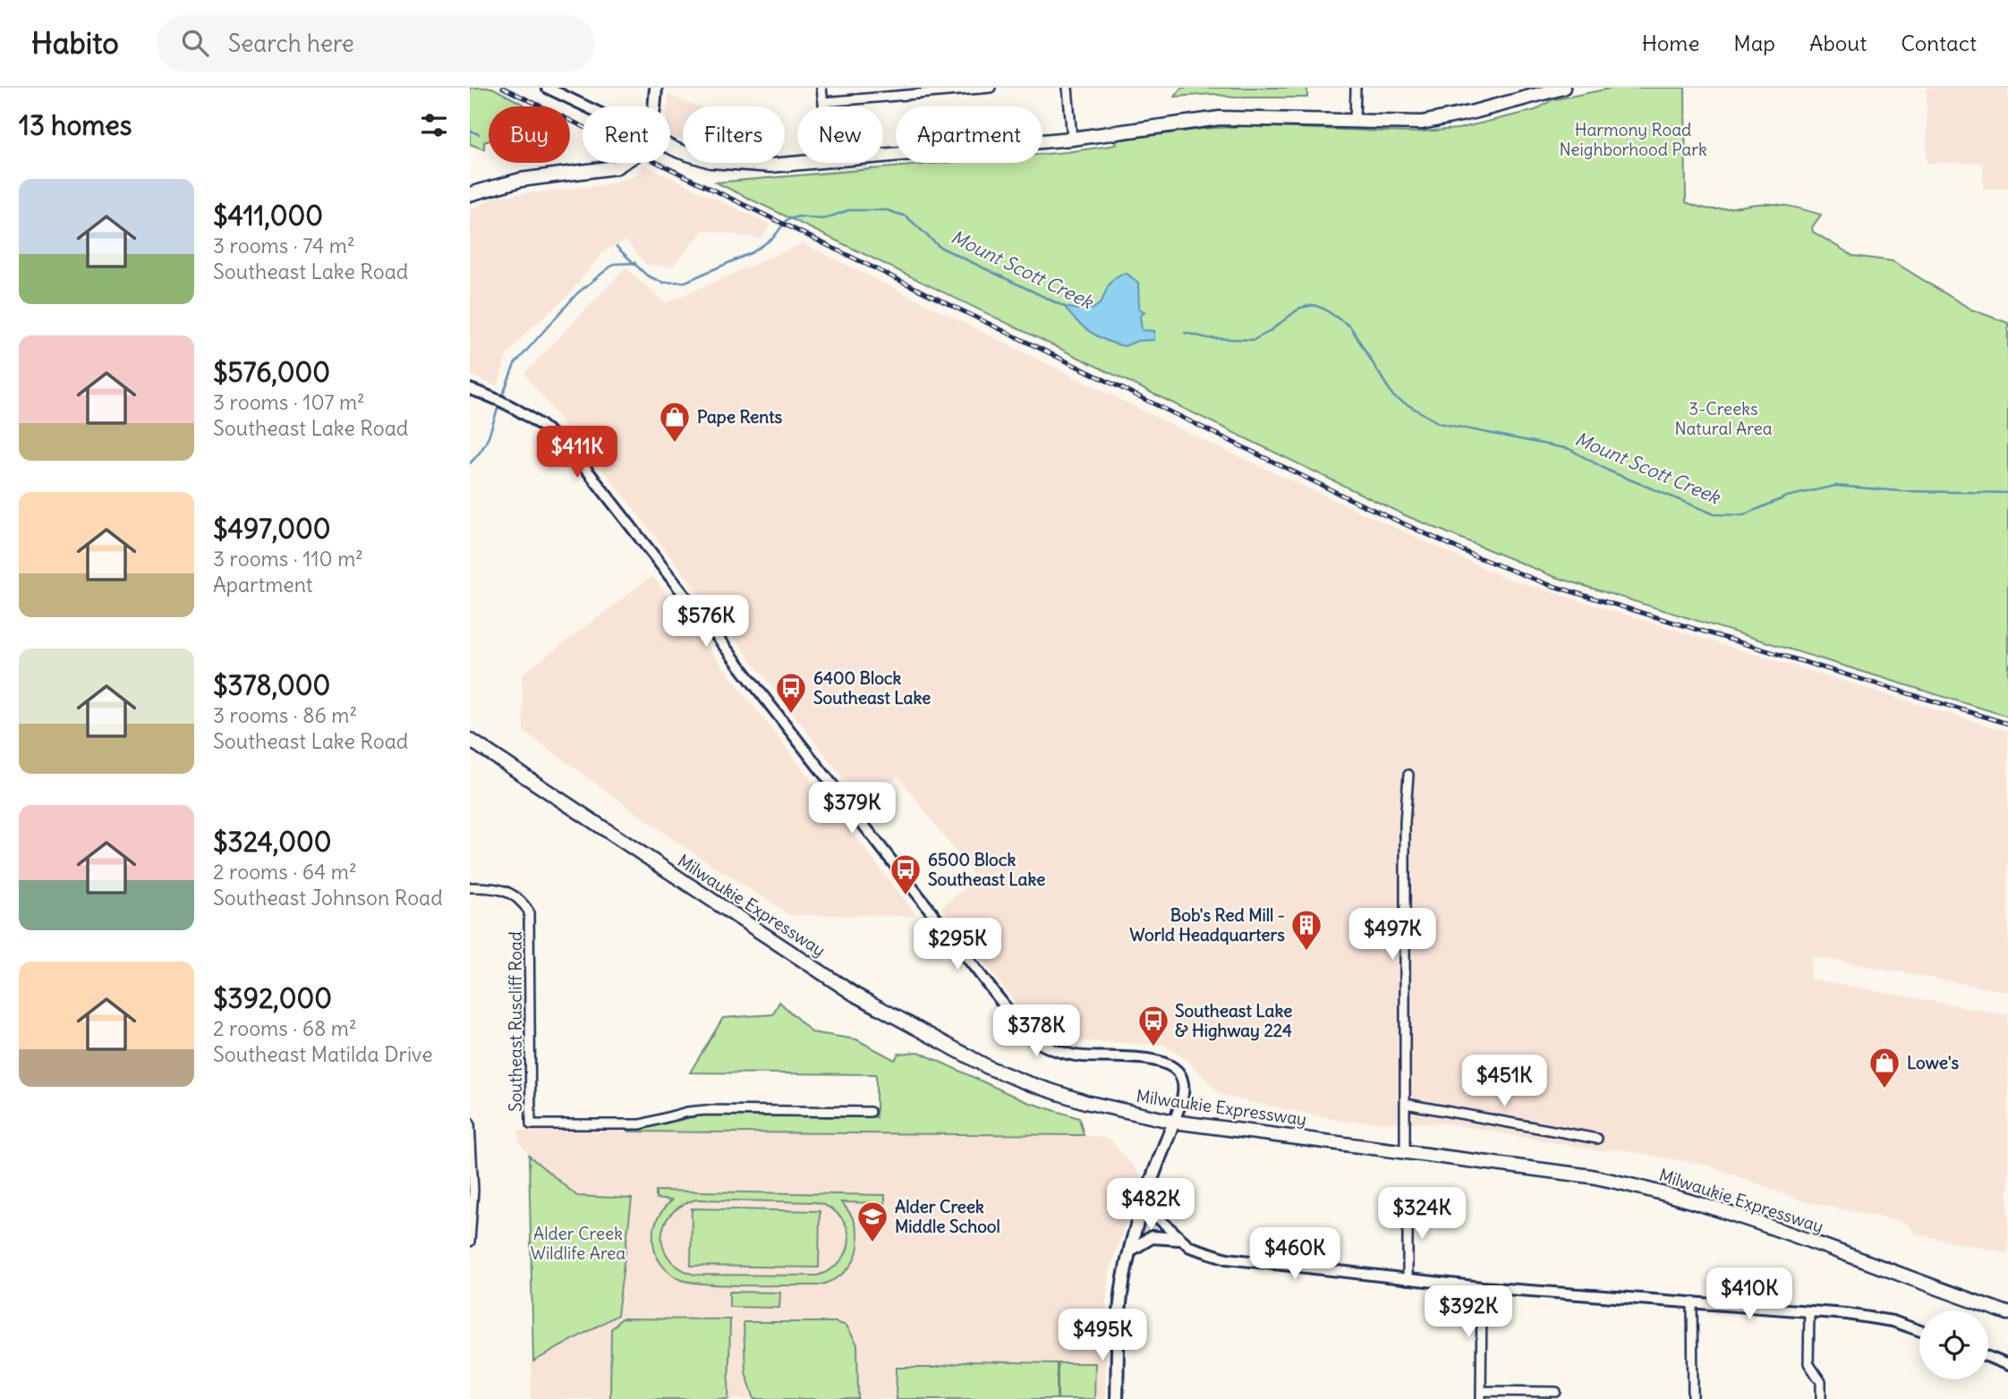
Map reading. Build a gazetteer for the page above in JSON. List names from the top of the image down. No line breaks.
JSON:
{"streets":{"main road":["Milwaukie Expressway"],"street":["Southeast Ruscliff Road"]},"water":["Mount Scott Creek"],"parks":["Harmony Road Neighborhood Park","3-Creeks Natural Area","Alder Creek Wildlife Area"],"places":{"shop":["Pape Rents","Lowe's"],"bus stop":["6400 Block Southeast Lake","6500 Block Southeast Lake","Southeast Lake & Highway 224"],"building":["Bob's Red Mill - World Headquarters"],"school or university":["Alder Creek Middle School"]},"page":{"header":"Habito","search":"Search here","nav":["Home","Map","About","Contact"],"heading":"13 homes","chip":["Buy","Rent","Filters","New","Apartment"],"list":[{"name":"$411,000","note":"3 rooms · 74 m² · Southeast Lake Road"},{"name":"$576,000","note":"3 rooms · 107 m² · Southeast Lake Road"},{"name":"$497,000","note":"3 rooms · 110 m² · Apartment"},{"name":"$378,000","note":"3 rooms · 86 m² · Southeast Lake Road"},{"name":"$324,000","note":"2 rooms · 64 m² · Southeast Johnson Road"},{"name":"$392,000","note":"2 rooms · 68 m² · Southeast Matilda Drive"}],"price":["$411K","$576K","$379K","$497K","$295K","$378K","$451K","$482K","$324K","$460K","$410K","$392K","$495K"]}}
